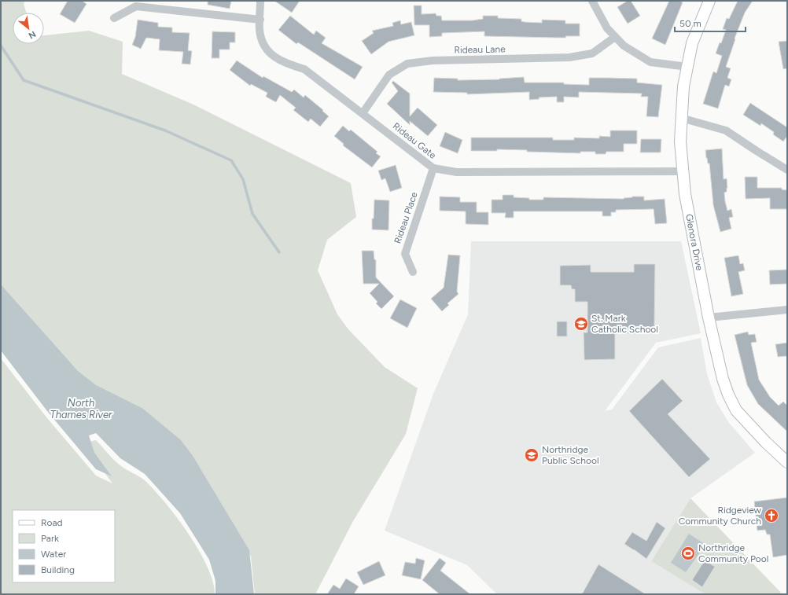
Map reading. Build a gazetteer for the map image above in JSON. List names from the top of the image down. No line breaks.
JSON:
{"streets":{"street":["Rideau Lane","Rideau Gate","Rideau Place","Glenora Drive"]},"crossings":[["Rideau Lane","Rideau Gate"],["Rideau Gate","Rideau Place"],["Rideau Gate","Glenora Drive"]],"water":["North Thames River"],"places":{"school or university":["St. Mark Catholic School","Northridge Public School"],"church":["Ridgeview Community Church"],"sports":["Northridge Community Pool"]},"legend":["Road","Park","Water","Building"],"scale_bar":"50 m","north":"bottom right"}
